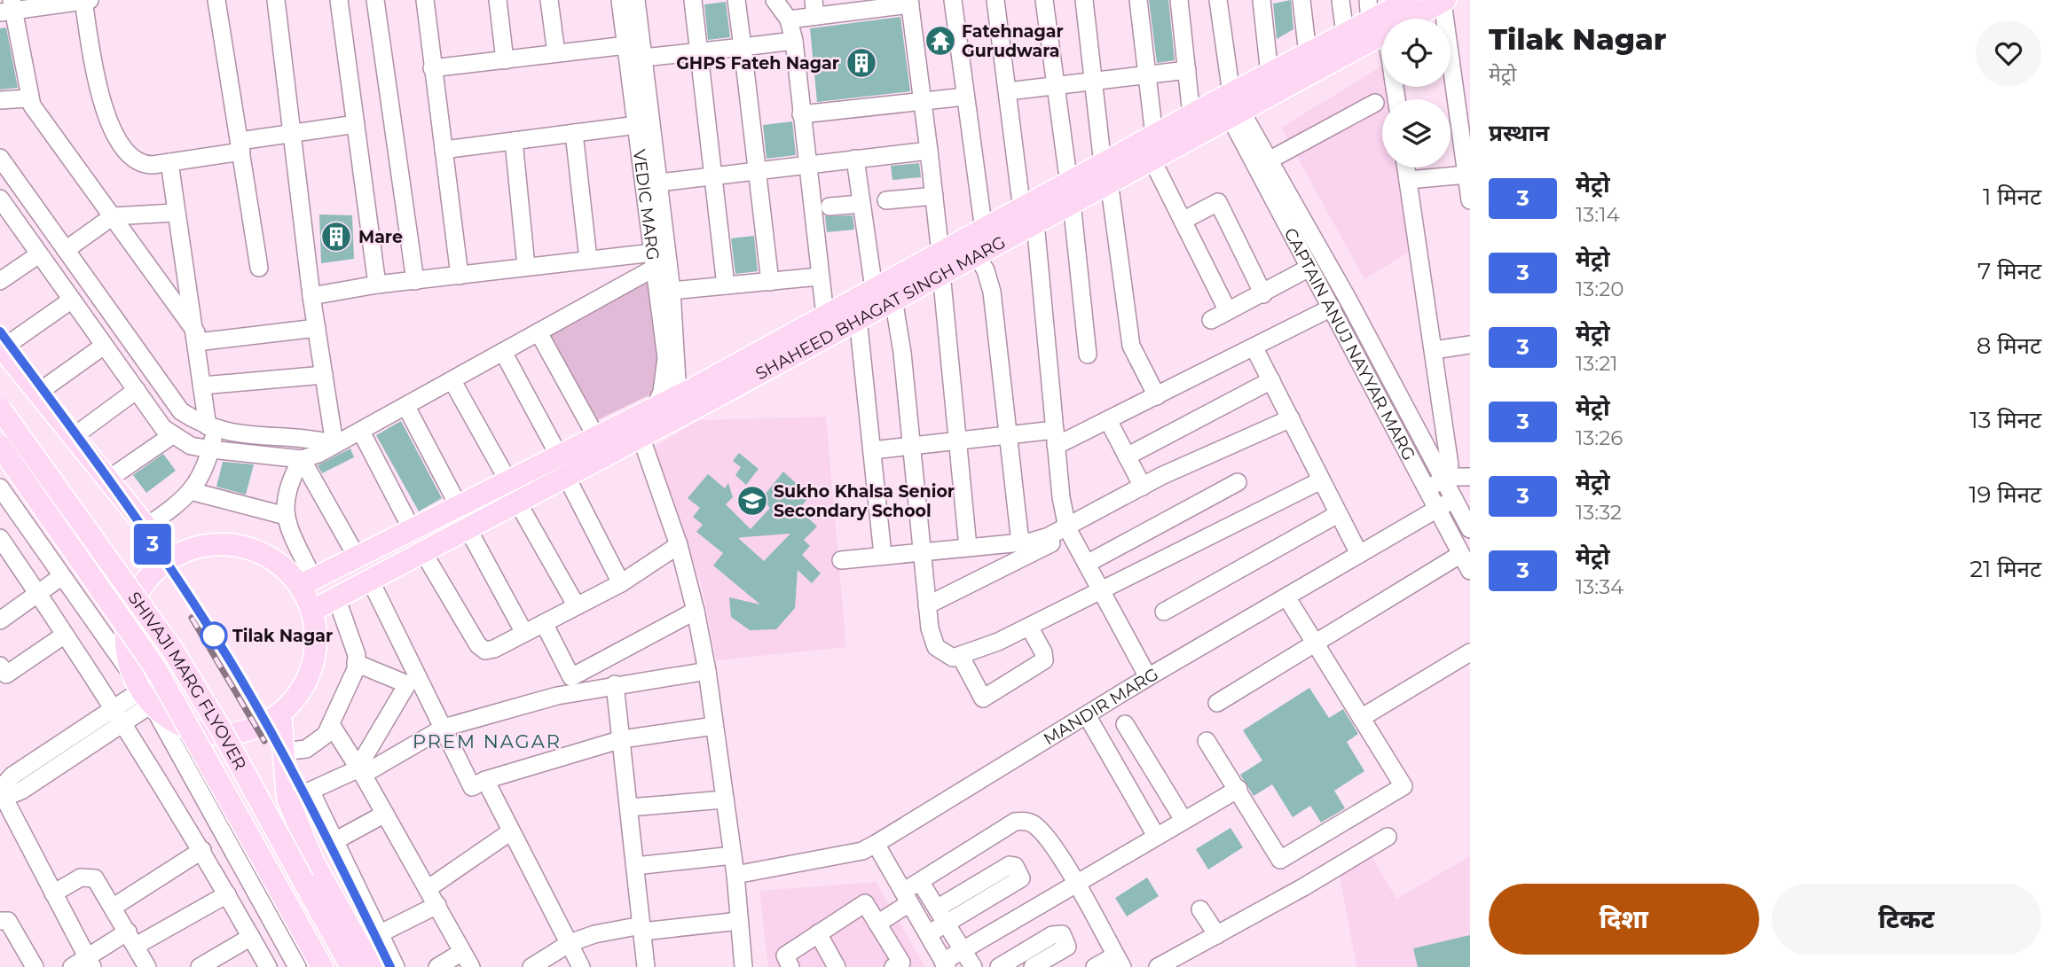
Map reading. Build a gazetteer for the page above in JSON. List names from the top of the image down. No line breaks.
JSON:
{"streets":{"main road":["SHAHEED BHAGAT SINGH MARG","SHIVAJI MARG FLYOVER"],"street":["VEDIC MARG","CAPTAIN ANUJ NAYYAR MARG","MANDIR MARG"]},"crossings":[["VEDIC MARG","SHAHEED BHAGAT SINGH MARG"],["SHAHEED BHAGAT SINGH MARG","CAPTAIN ANUJ NAYYAR MARG"],["CAPTAIN ANUJ NAYYAR MARG","MANDIR MARG"]],"districts":["PREM NAGAR"],"places":{"temple":["Fatehnagar Gurudwara"],"building":["GHPS Fateh Nagar","Mare"],"school or university":["Sukho Khalsa Senior Secondary School"],"other":["Tilak Nagar"]},"lines":["metro line 3"],"page":{"on_map":"3","heading":[["Tilak Nagar","मेट्रो"],"प्रस्थान"],"list":[{"mark":"3","name":"मेट्रो","note":"13:14","value":"1 मिनट"},{"mark":"3","name":"मेट्रो","note":"13:20","value":"7 मिनट"},{"mark":"3","name":"मेट्रो","note":"13:21","value":"8 मिनट"},{"mark":"3","name":"मेट्रो","note":"13:26","value":"13 मिनट"},{"mark":"3","name":"मेट्रो","note":"13:32","value":"19 मिनट"},{"mark":"3","name":"मेट्रो","note":"13:34","value":"21 मिनट"}],"buttons":["दिशा","टिकट"]}}
